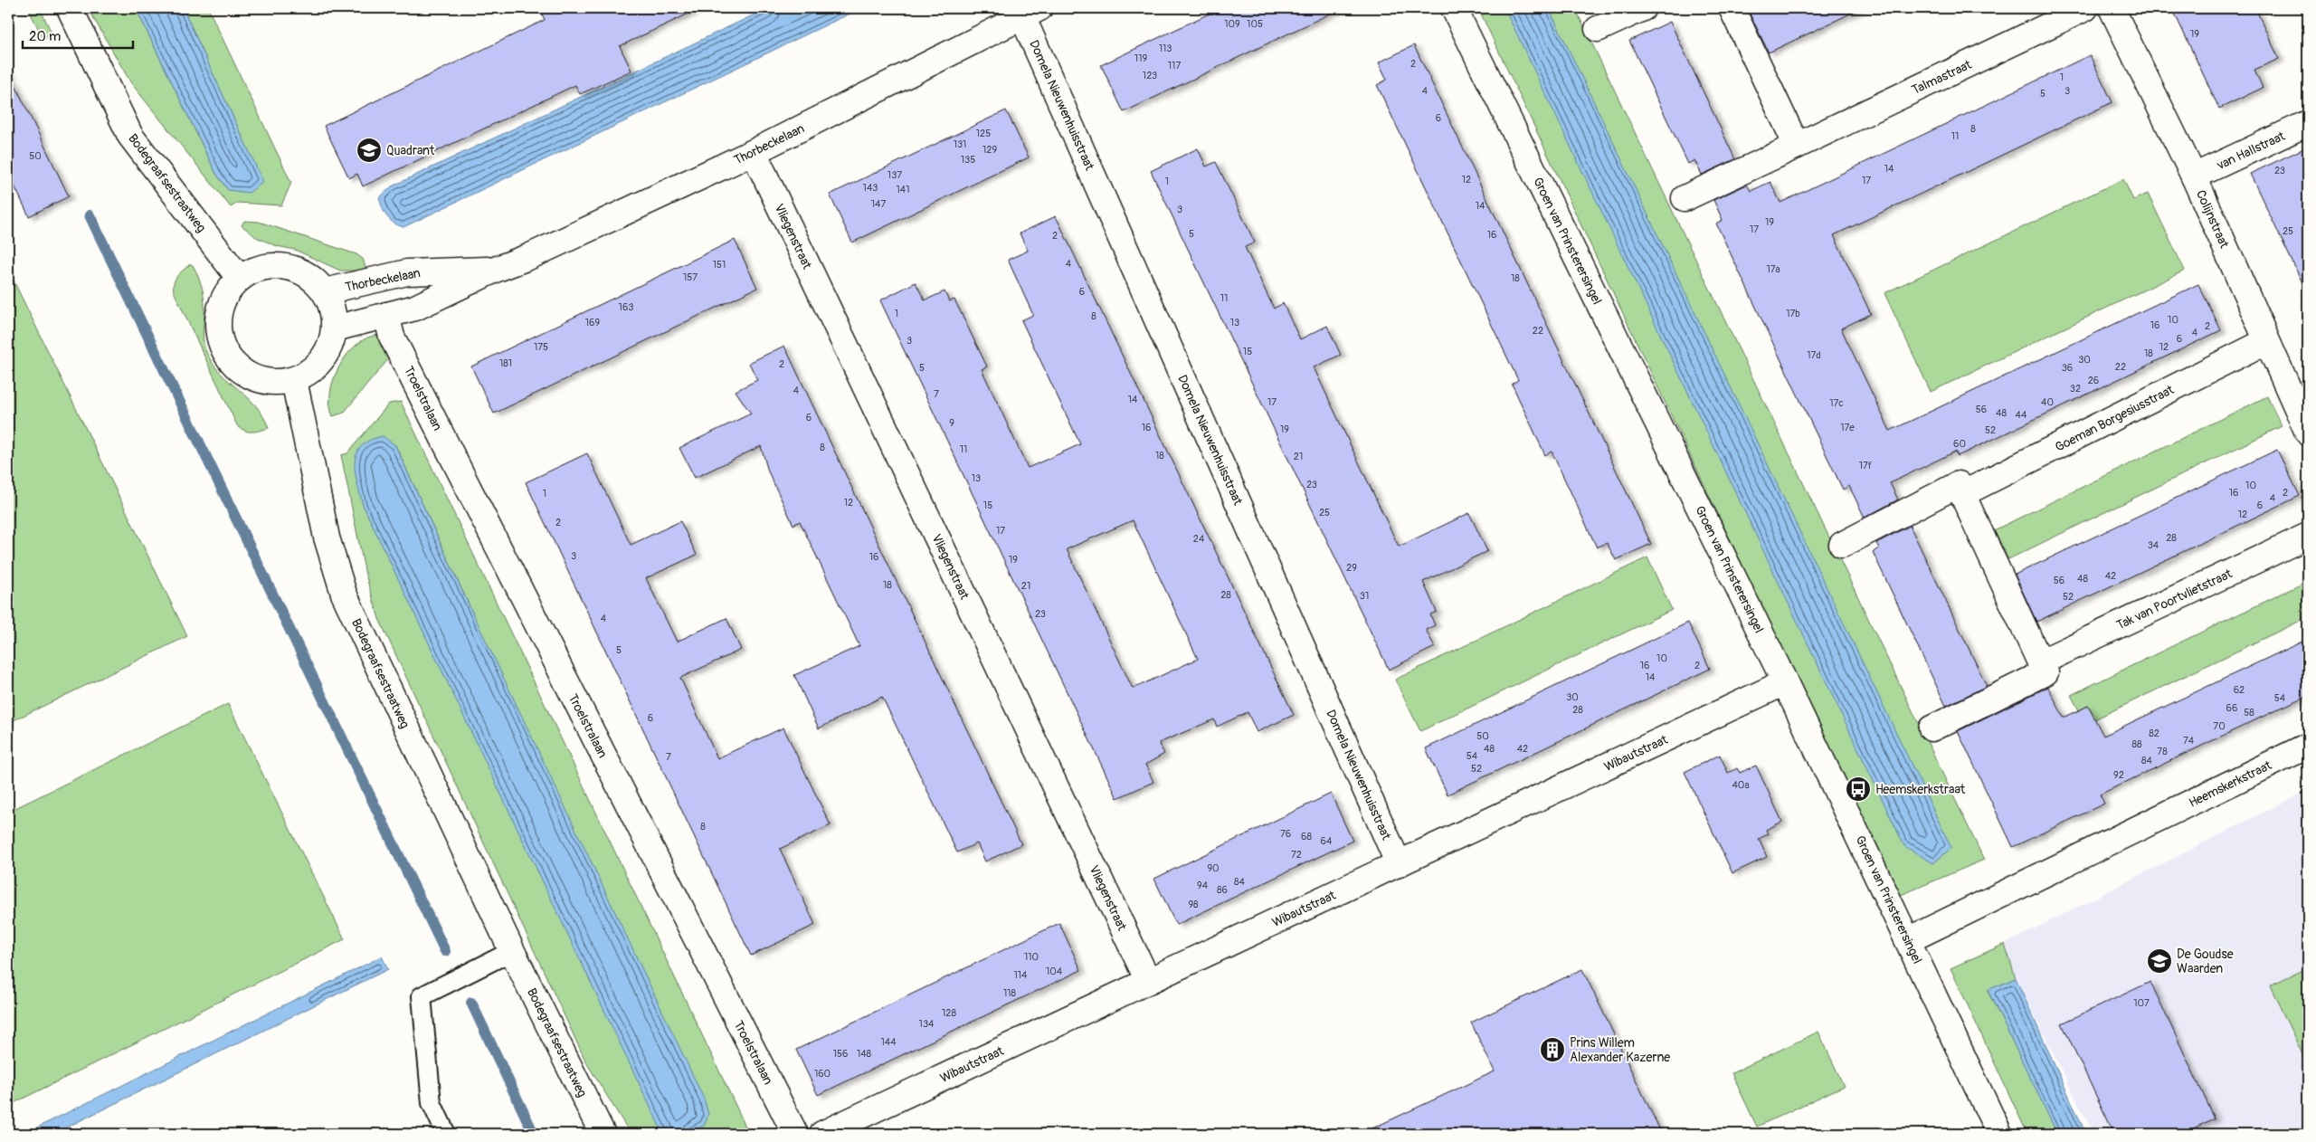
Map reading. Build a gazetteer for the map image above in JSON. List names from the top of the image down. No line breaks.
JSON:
{"streets":{"street":["Talmastraat","Domela Nieuwenhuisstraat","Thorbeckelaan","van Hallstraat","Bodegraafsestraatweg","Colijnstraat","Vliegenstraat","Groen van Prinsterersingel","Troelstralaan","Goeman Borgesiusstraat","Tak van Poortvlietstraat","Wibautstraat","Heemskerkstraat"]},"crossings":[["Domela Nieuwenhuisstraat","Thorbeckelaan"],["Domela Nieuwenhuisstraat","Wibautstraat"],["Thorbeckelaan","Bodegraafsestraatweg"],["Thorbeckelaan","Vliegenstraat"],["Thorbeckelaan","Troelstralaan"],["van Hallstraat","Colijnstraat"],["Colijnstraat","Goeman Borgesiusstraat"],["Vliegenstraat","Wibautstraat"],["Groen van Prinsterersingel","Wibautstraat"],["Groen van Prinsterersingel","Heemskerkstraat"]],"places":{"school or university":["Quadrant","De Goudse Waarden"],"bus stop":["Heemskerkstraat"],"building":["Prins Willem Alexander Kazerne"]},"house_numbers":["109","105","19","113","119","2","117","123","1","4","3","5","6","8","125","11","131","129","50","135","14","23","137","12","17","1","143","141","147","14","3","19","17","25","5","16","2","4","151","17a","157","18","6","11","163","1","17b","8","10","169","13","16","2","22","4","6","3","175","12","15","18","17d","30","181","2","22","5","36","26","32","4","7","14","17","40","17c","56","48","44","6","9","16","17e","19","52","60","8","11","18","21","17f","13","23","10","16","2","1","4","12","15","6","25","12","2","17","28","24","34","3","16","19","29","42","48","56","18","21","28","31","52","23","4","5","10","16","2","14","62","30","54","66","28","58","6","70","82","50","74","88","48","42","78","54","7","84","52","92","40a","8","76","68","64","72","90","84","94","86","98","110","104","114","118","107","128","134","144","156","148","160"],"scale_bar":"20 m"}
